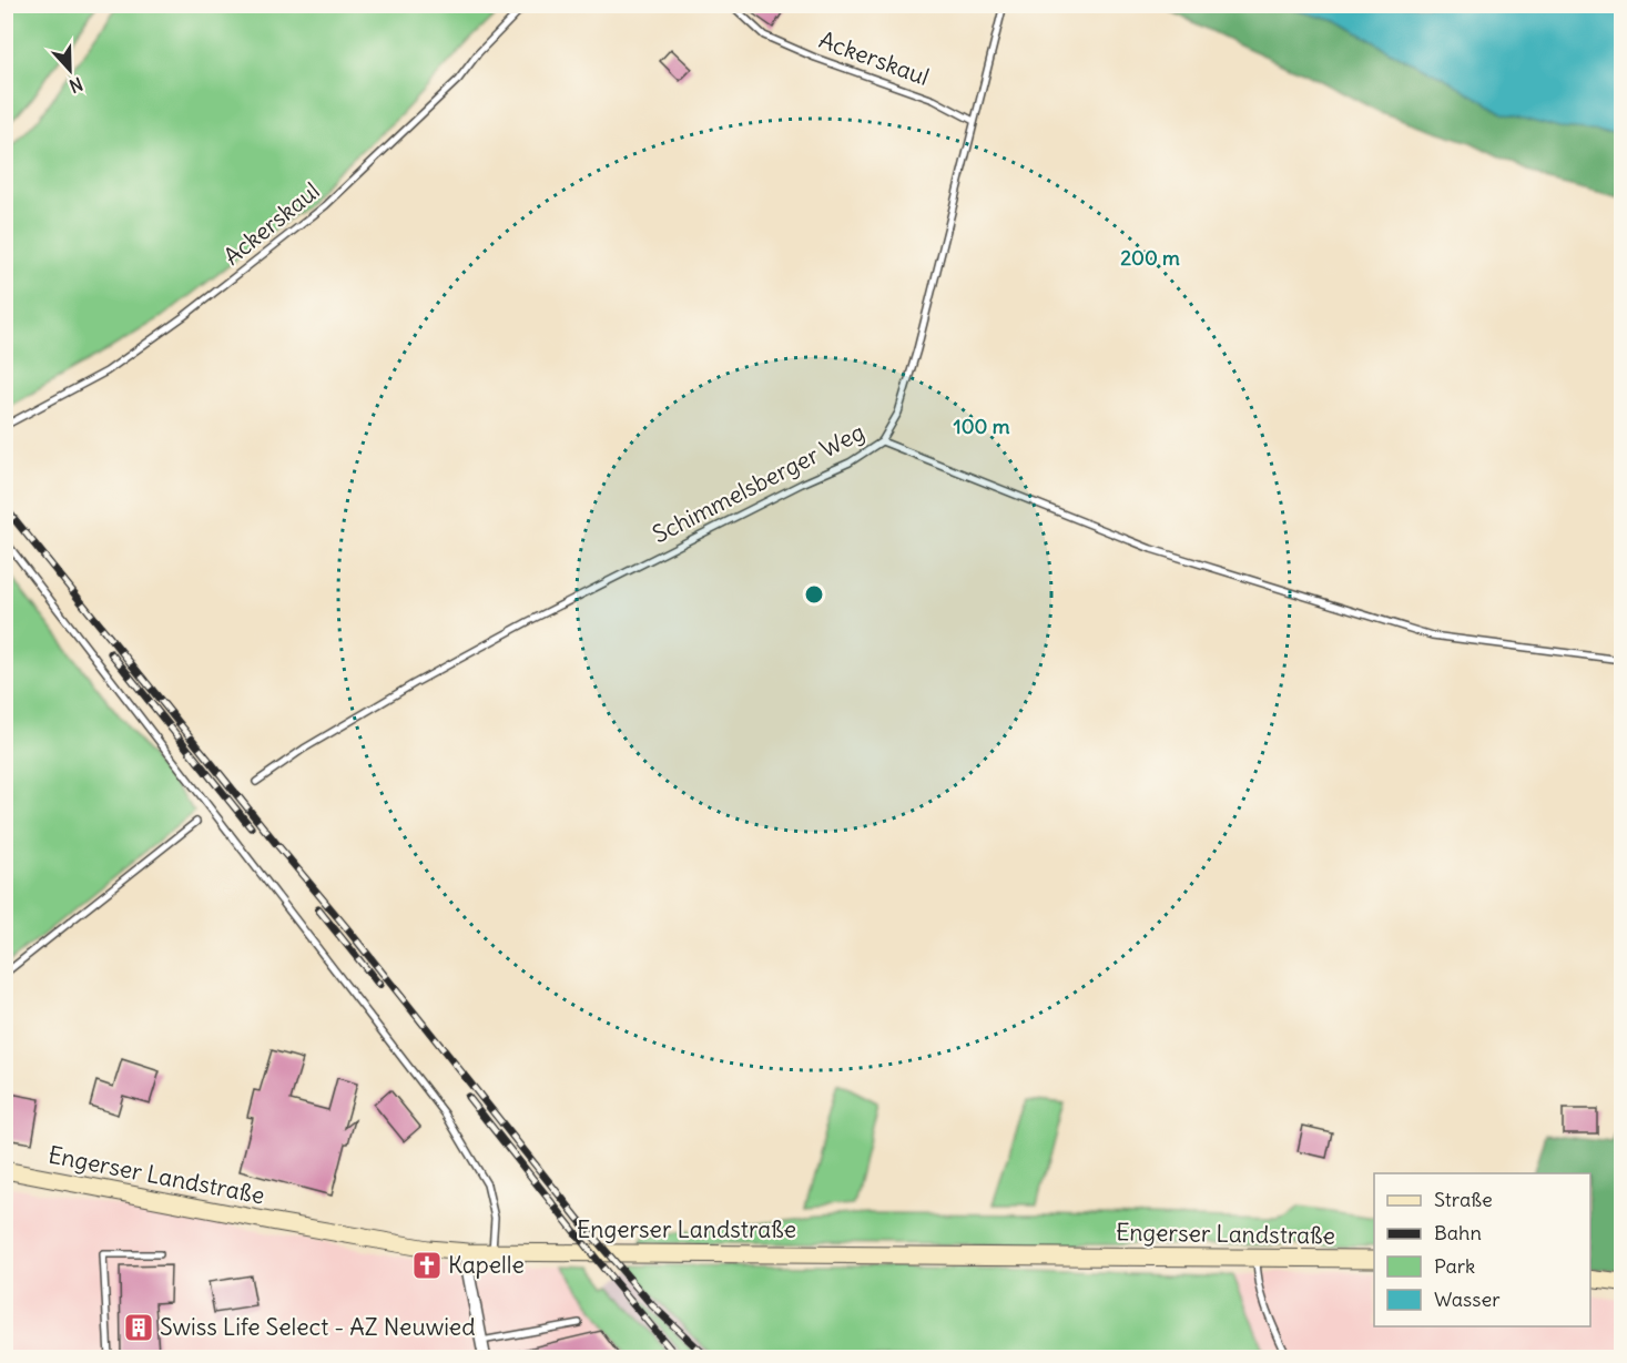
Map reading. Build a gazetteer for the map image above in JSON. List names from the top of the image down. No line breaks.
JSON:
{"streets":{"main road":["Engerser Landstraße"],"lane":["Ackerskaul","Schimmelsberger Weg"]},"crossings":[["Ackerskaul","Schimmelsberger Weg"]],"places":{"church":["Kapelle"],"building":["Swiss Life Select - AZ Neuwied"]},"legend":["Straße","Bahn","Park","Wasser"],"north":"bottom","rings":["200 m","100 m"]}
